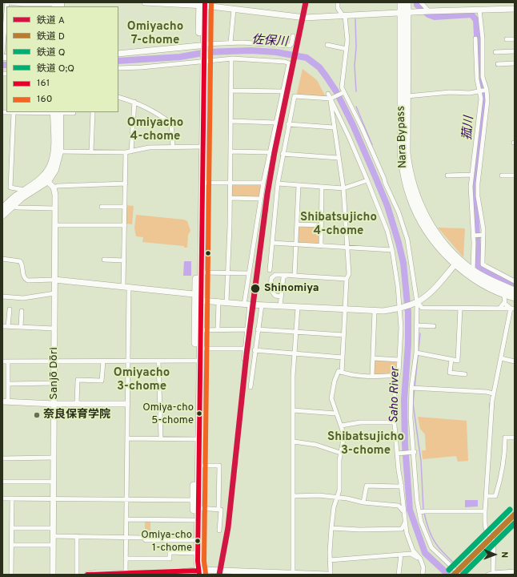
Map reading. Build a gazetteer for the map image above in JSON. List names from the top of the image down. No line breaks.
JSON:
{"streets":{"highway":["Nara Bypass"],"street":["Sanjō Dōri"]},"districts":["Omiyacho 7-chome","Omiyacho 4-chome","Shibatsujicho 4-chome","Omiyacho 3-chome","Shibatsujicho 3-chome"],"water":["佐保川","菰川","Saho River"],"places":["Shinomiya","Omiya-cho 5-chome","奈良保育学院","Omiya-cho 1-chome"],"lines":["rail line A","transit line 161","transit line 160","rail line O;Q","rail line D","rail line Q"],"legend":["鉄道 A","鉄道 D","鉄道 Q","鉄道 O;Q","161","160"],"north":"right"}
